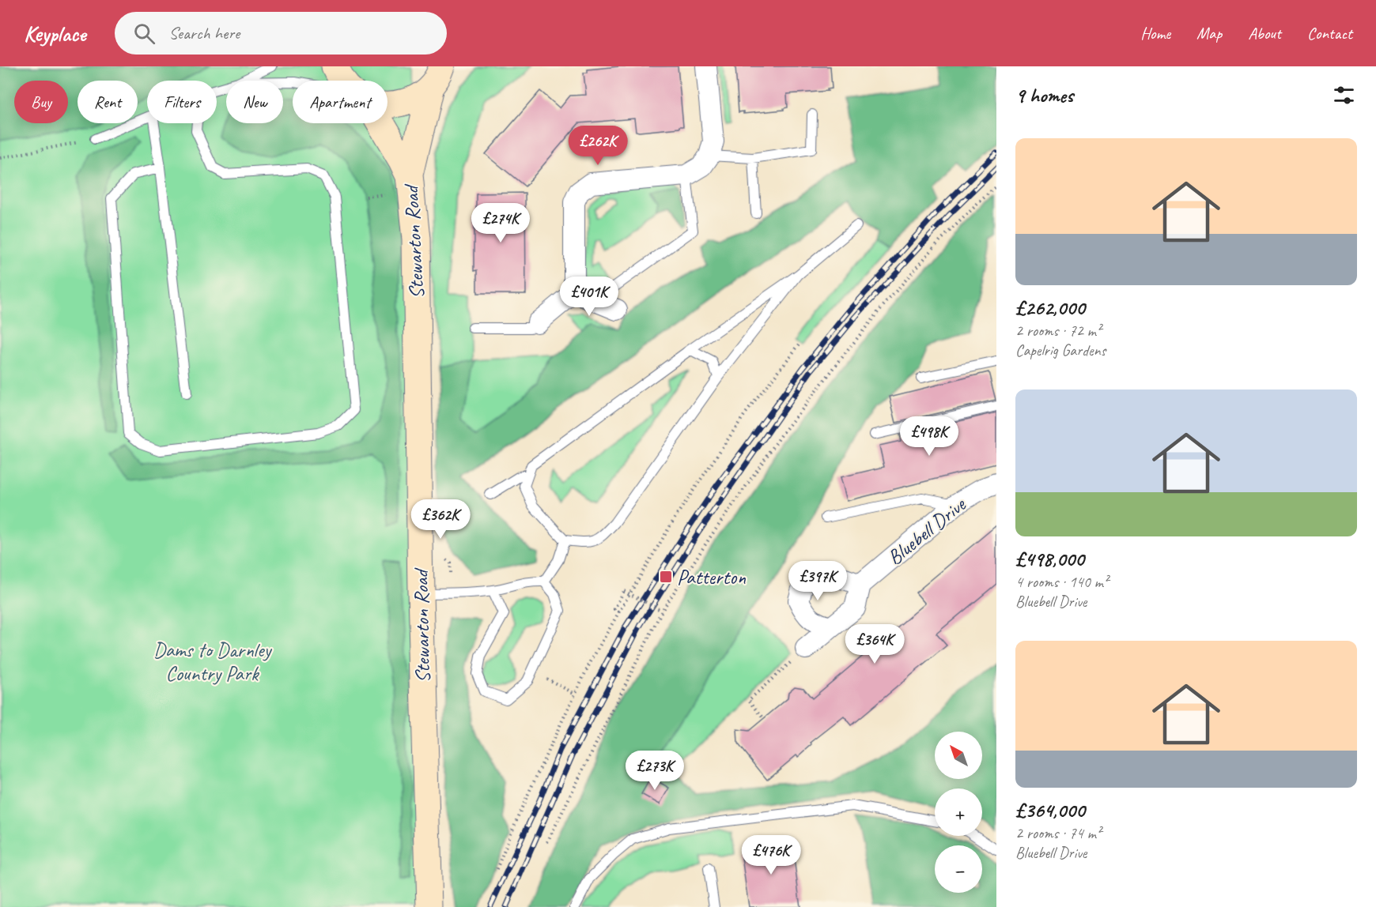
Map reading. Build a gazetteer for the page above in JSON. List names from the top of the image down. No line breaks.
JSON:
{"streets":{"main road":["Stewarton Road"],"street":["Bluebell Drive"]},"parks":["Dams to Darnley Country Park"],"places":{"transit":["Patterton"]},"north":"top left","page":{"header":"Keyplace","search":"Search here","nav":["Home","Map","About","Contact"],"heading":"9 homes","chip":["Buy","Rent","Filters","New","Apartment"],"list":[{"name":"£262,000","note":"2 rooms · 72 m² · Capelrig Gardens"},{"name":"£498,000","note":"4 rooms · 140 m² · Bluebell Drive"},{"name":"£364,000","note":"2 rooms · 74 m² · Bluebell Drive"}],"price":["£262K","£274K","£401K","£498K","£362K","£397K","£364K","£273K","£476K"],"map_buttons":["+","−"]}}
